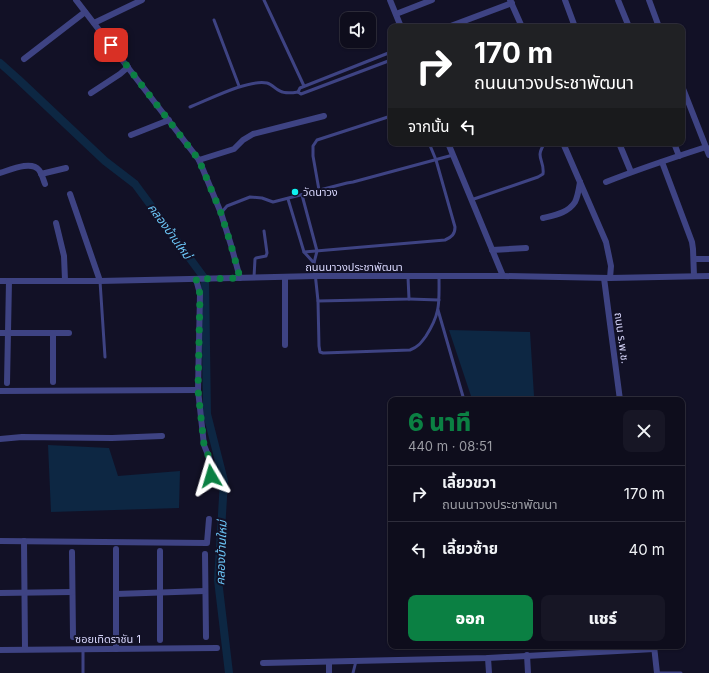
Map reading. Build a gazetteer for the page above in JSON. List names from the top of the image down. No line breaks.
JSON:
{"streets":{"street":["ถนนนาวงประชาพัฒนา","ถนน ร.พ.ช.","ซอยเทิดราชัน 1"]},"crossings":[["ถนนนาวงประชาพัฒนา","ถนน ร.พ.ช."]],"water":["คลองบ้านใหม่"],"places":["วัดนาวง"],"page":{"turn":["170 m","ถนนนาวงประชาพัฒนา"],"then":"จากนั้น","heading":["6 นาที","440 m · 08:51"],"list":[{"name":"เลี้ยวขวา","note":"ถนนนาวงประชาพัฒนา","value":"170 m"},{"name":"เลี้ยวซ้าย","value":"40 m"}],"buttons":["ออก","แชร์"]}}
